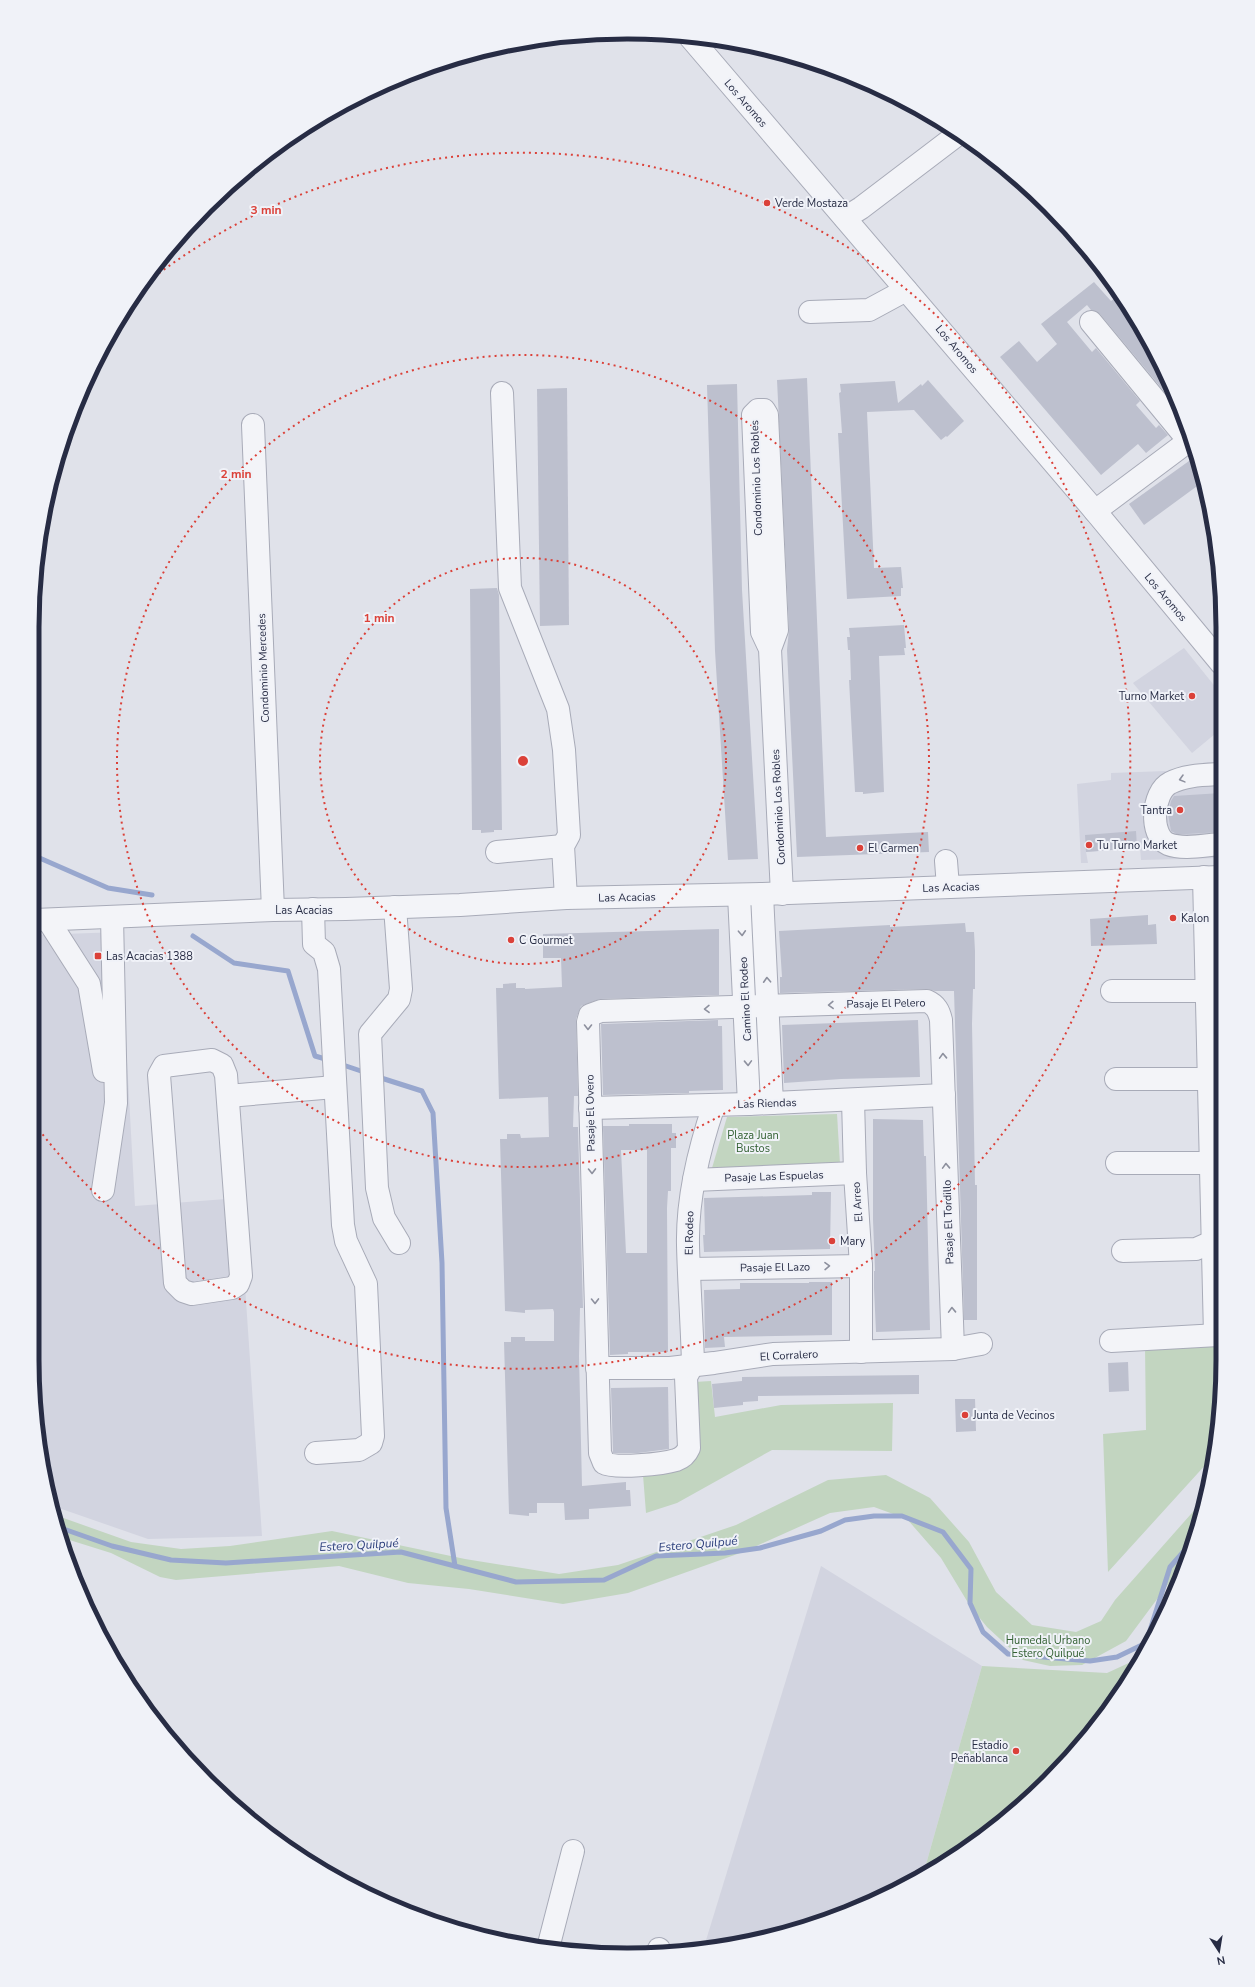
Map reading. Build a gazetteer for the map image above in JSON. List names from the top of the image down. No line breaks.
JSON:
{"streets":{"street":["Los Aromos","Condominio Los Robles","Condominio Mercedes","Las Acacias","Camino El Rodeo","Pasaje El Pelero","Las Riendas","Pasaje El Overo","Pasaje Las Espuelas","El Arreo","Pasaje El Tordillo","El Rodeo","Pasaje El Lazo","El Corralero"]},"crossings":[["Condominio Los Robles","Las Acacias"],["Condominio Los Robles","Camino El Rodeo"],["Condominio Mercedes","Las Acacias"],["Las Acacias","Camino El Rodeo"],["Camino El Rodeo","Pasaje El Pelero"],["Camino El Rodeo","Las Riendas"],["Camino El Rodeo","Pasaje El Overo"],["Pasaje El Pelero","Las Riendas"],["Pasaje El Pelero","Pasaje El Tordillo"],["Las Riendas","Pasaje El Overo"],["Las Riendas","El Arreo"],["Las Riendas","Pasaje El Tordillo"],["Las Riendas","El Rodeo"],["Pasaje El Overo","El Rodeo"],["Pasaje El Overo","El Corralero"],["Pasaje Las Espuelas","El Arreo"],["Pasaje Las Espuelas","El Rodeo"],["El Arreo","Pasaje El Lazo"],["El Arreo","El Corralero"],["Pasaje El Tordillo","El Corralero"],["El Rodeo","Pasaje El Lazo"],["El Rodeo","El Corralero"]],"one_way":["Pasaje El Tordillo","Pasaje El Lazo"],"water":["Estero Quilpué"],"parks":["Plaza Juan Bustos","Humedal Urbano Estero Quilpué"],"places":{"other":["Verde Mostaza","Turno Market","Tantra","Tu Turno Market","El Carmen","Kalon","C Gourmet","Mary","Junta de Vecinos","Estadio Peñablanca"],"transit":["Las Acacias 1388"]},"north":"bottom","rings":["3 min","2 min","1 min"]}
